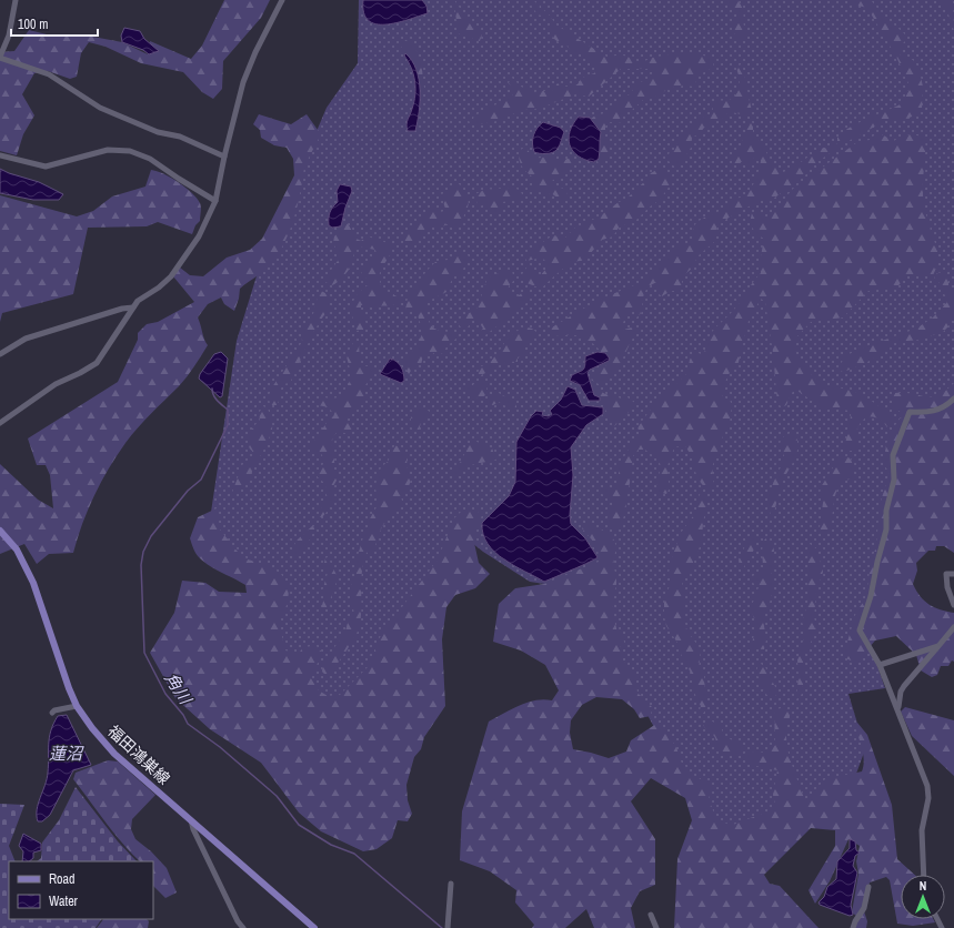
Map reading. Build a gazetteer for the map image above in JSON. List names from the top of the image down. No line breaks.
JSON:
{"streets":{"main road":["福田鴻巣線"]},"water":["角川","蓮沼"],"legend":["Road","Water"],"scale_bar":"100 m","north":"top"}
